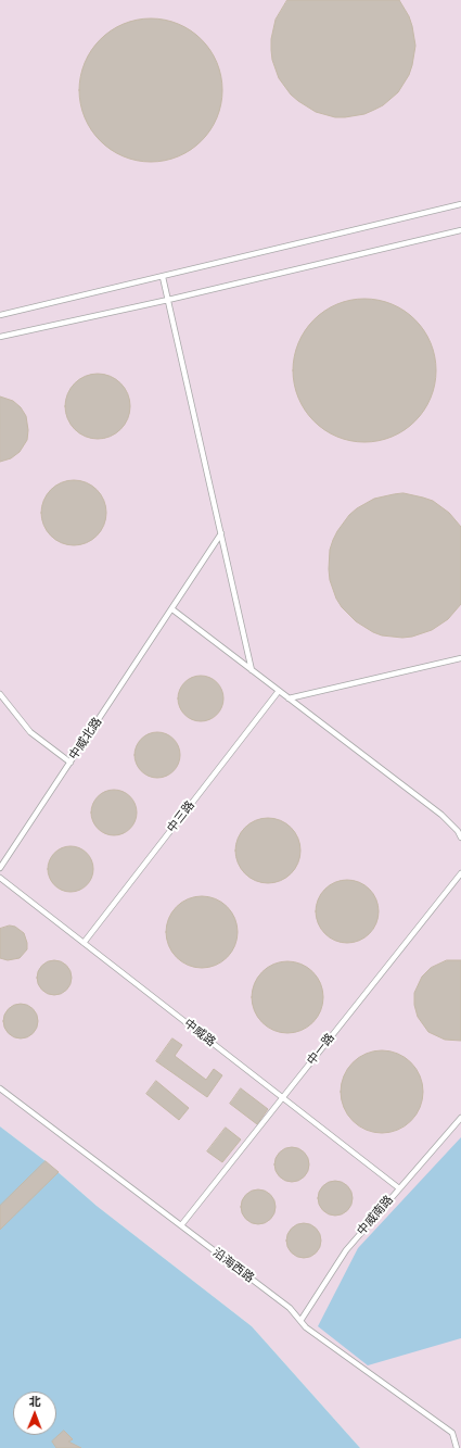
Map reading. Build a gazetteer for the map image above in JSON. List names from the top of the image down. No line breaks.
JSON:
{"streets":{"lane":["中威北路","中三路","中威路","中一路","中威南路","沿海西路"]},"crossings":[["中三路","中威路"],["中威路","中一路"],["中威路","中威南路"],["中一路","沿海西路"],["中威南路","沿海西路"]],"north":"top"}
